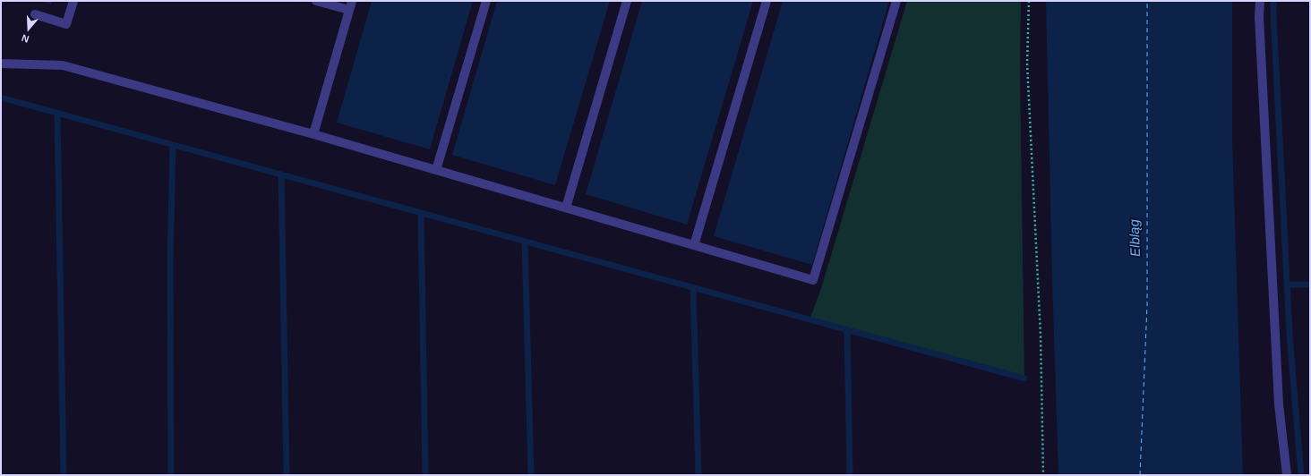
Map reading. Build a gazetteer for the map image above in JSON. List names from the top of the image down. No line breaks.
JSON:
{"water":["Elbląg"],"north":"bottom"}
